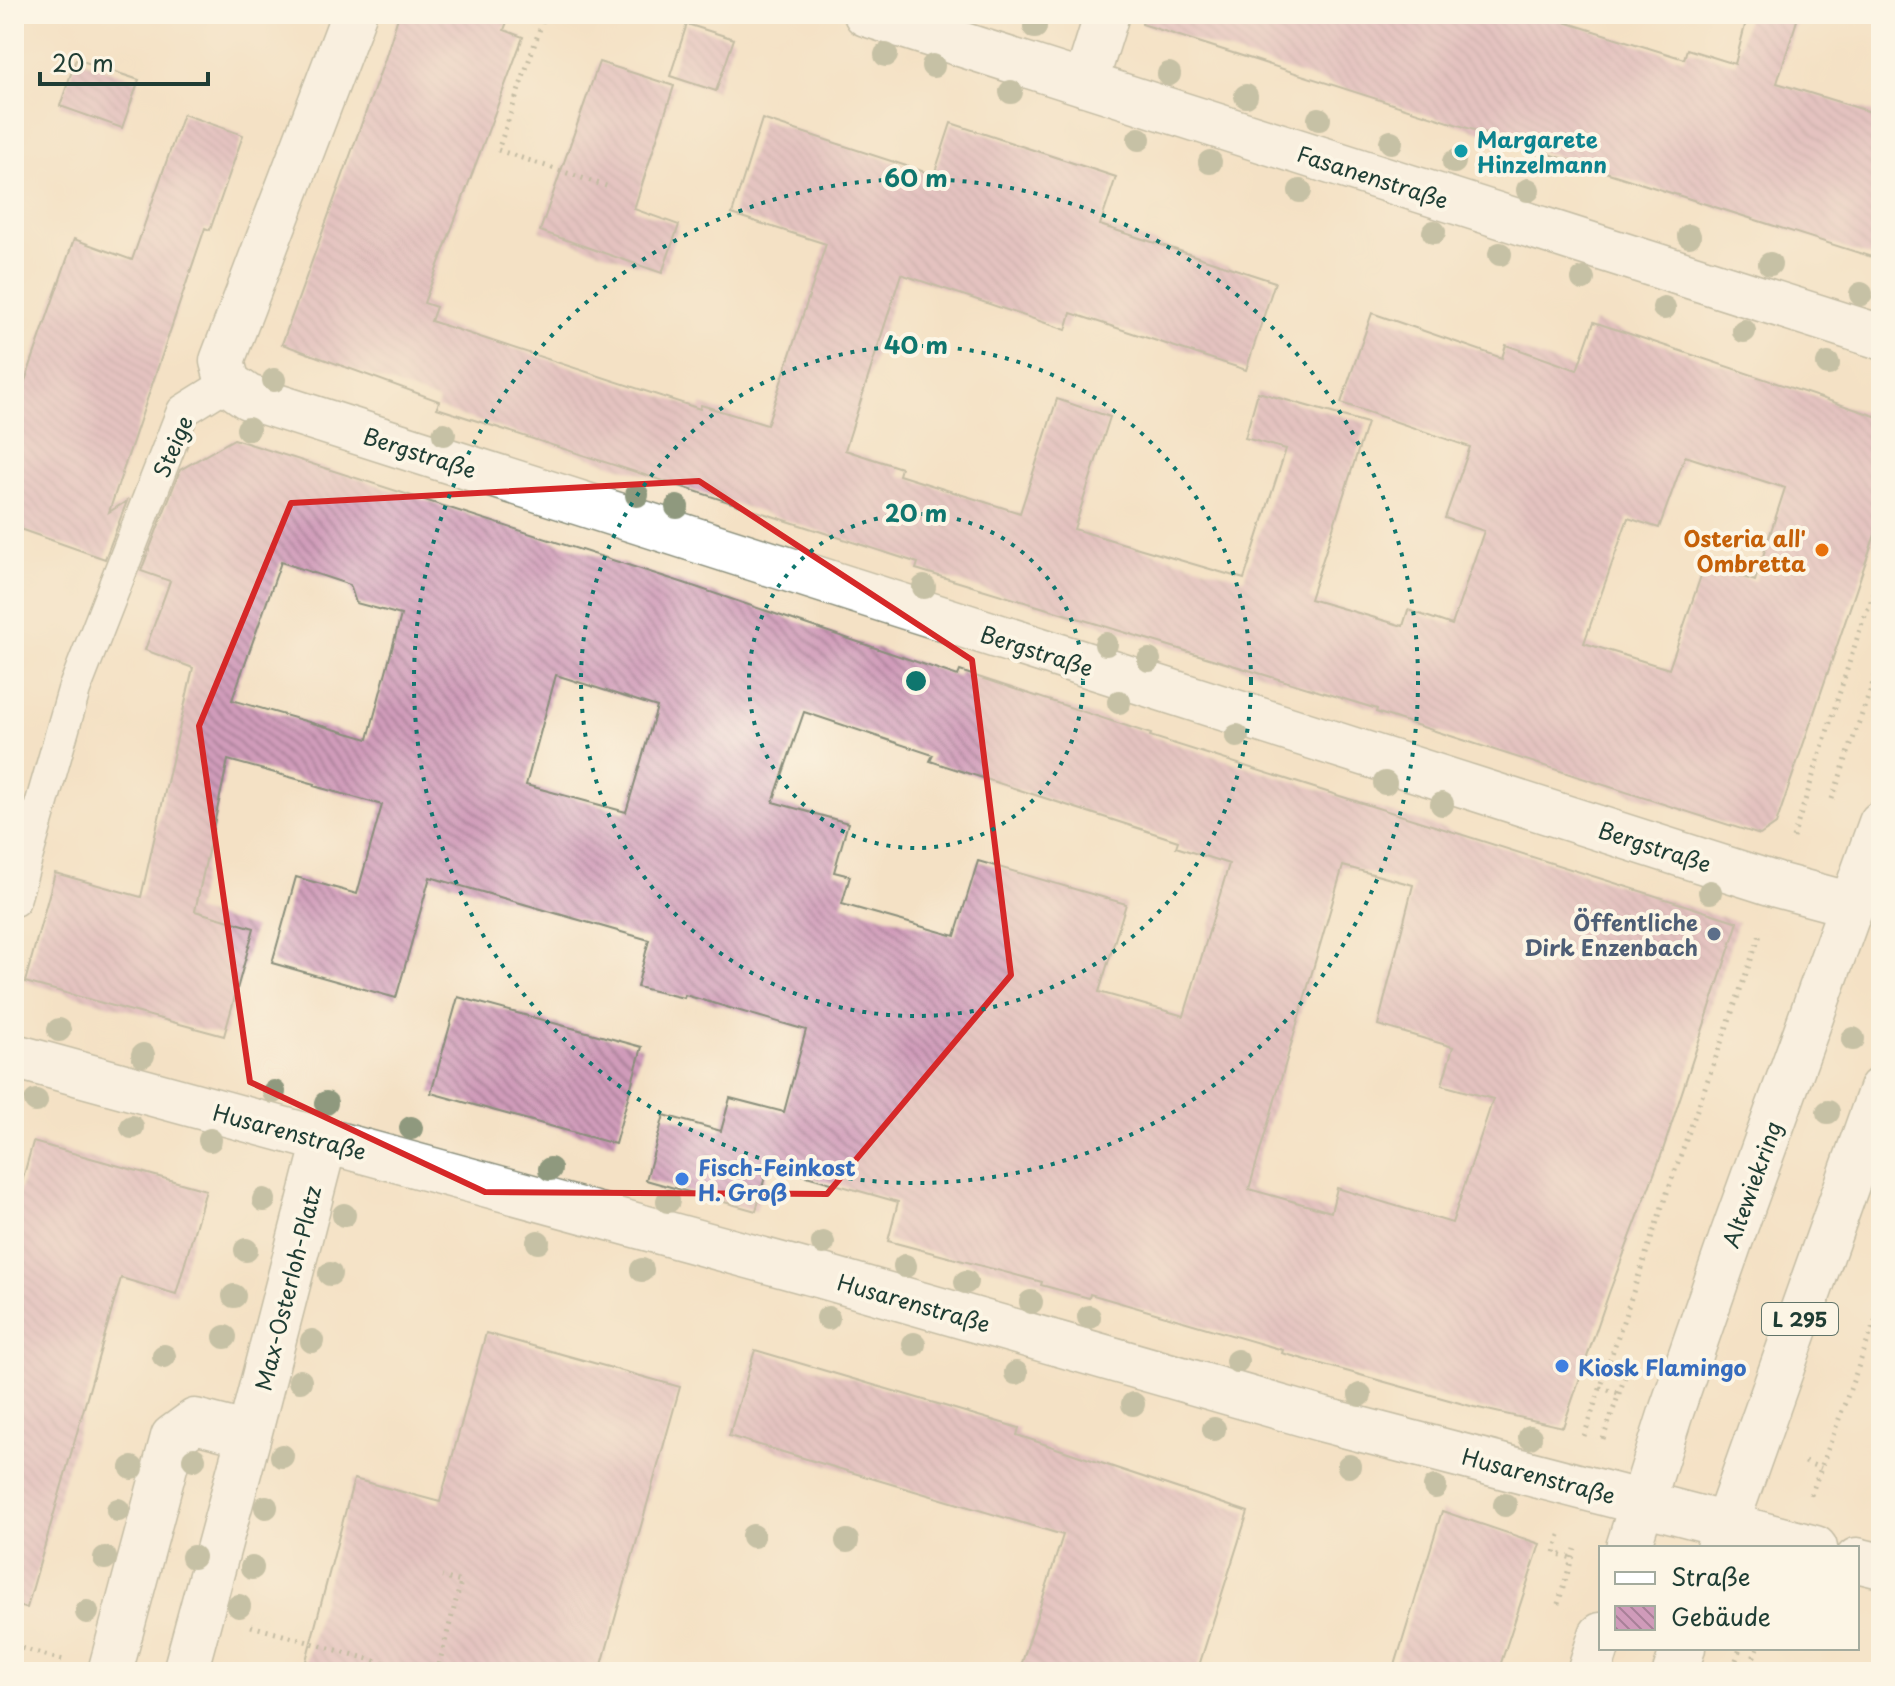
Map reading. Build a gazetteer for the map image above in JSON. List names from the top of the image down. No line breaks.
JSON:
{"streets":{"street":["Fasanenstraße","Bergstraße","Husarenstraße","Altewiekring","Max-Osterloh-Platz","L 295"],"lane":["Steige"]},"crossings":[["Steige","Bergstraße"],["Bergstraße","Altewiekring"],["Husarenstraße","Altewiekring"],["Husarenstraße","Max-Osterloh-Platz"],["Husarenstraße","L 295"]],"places":["Margarete Hinzelmann","Osteria all' Ombretta","Öffentliche Dirk Enzenbach","Fisch-Feinkost H. Groß","Kiosk Flamingo"],"legend":["Straße","Gebäude"],"scale_bar":"20 m","rings":["60 m","40 m","20 m"]}
